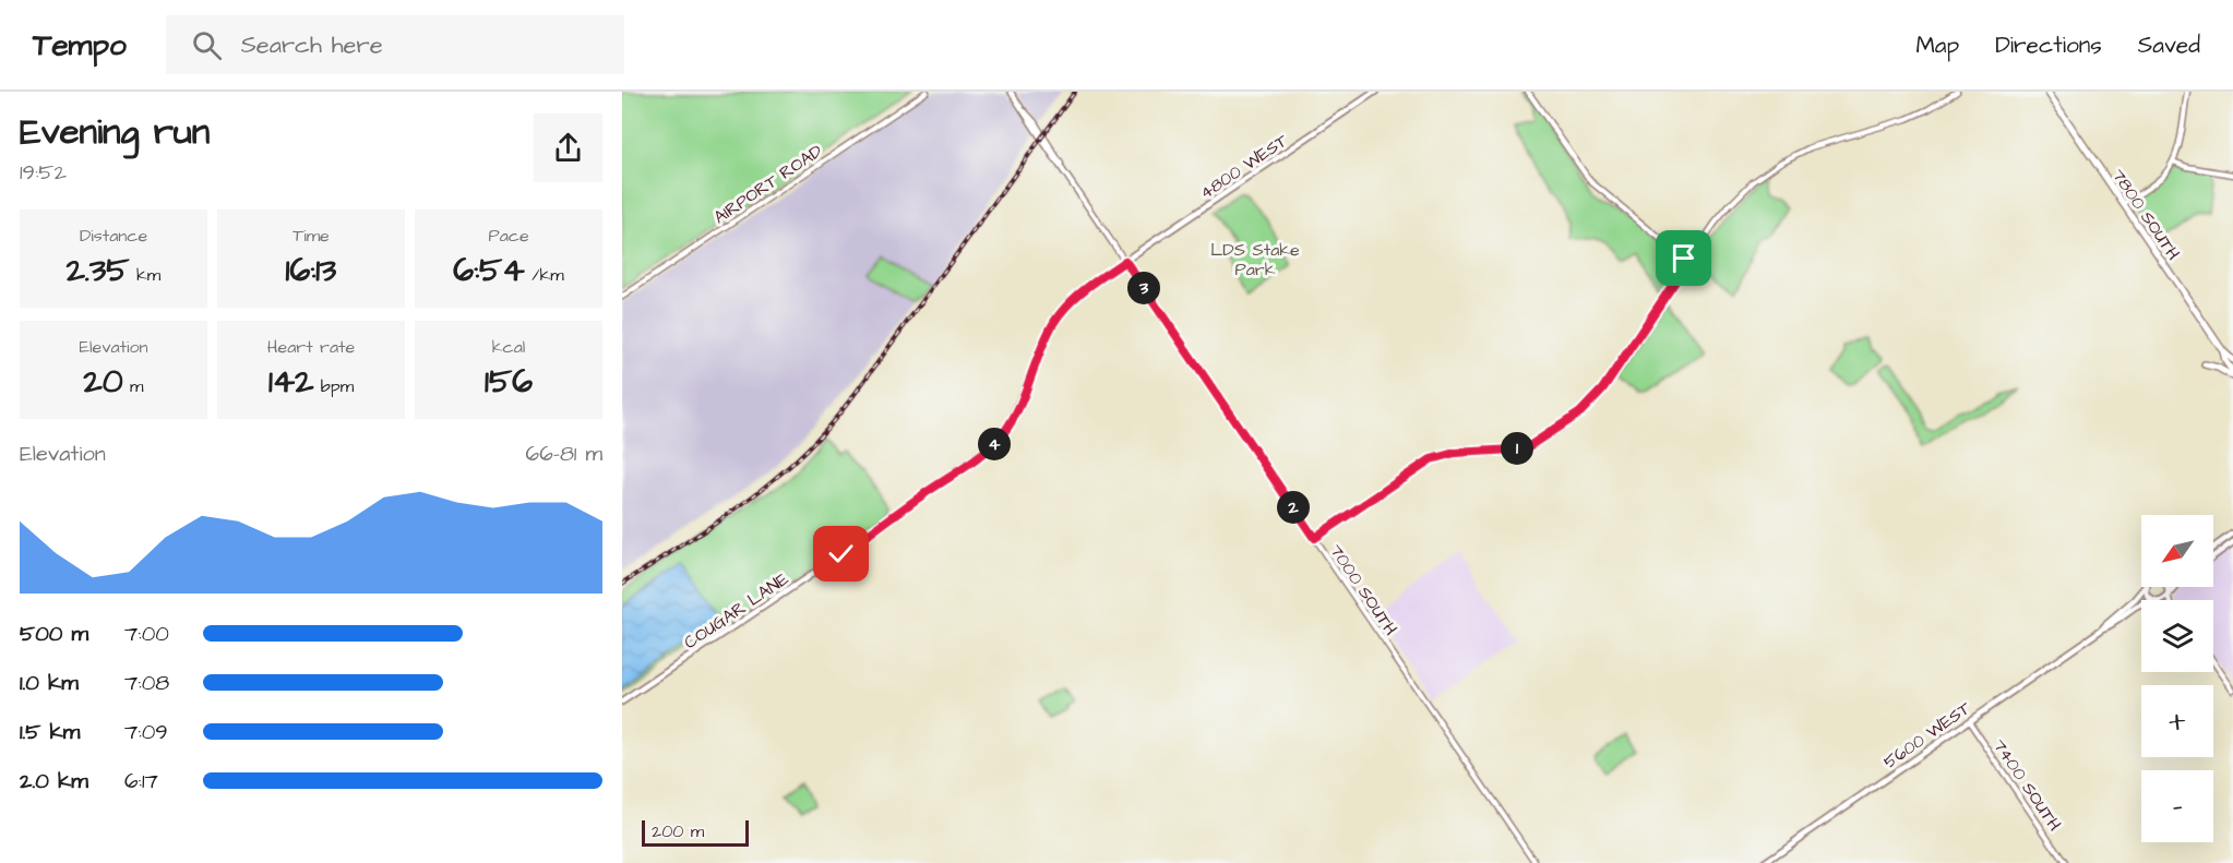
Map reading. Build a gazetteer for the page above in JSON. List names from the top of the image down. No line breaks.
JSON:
{"streets":{"main road":["4800 WEST","7800 SOUTH","COUGAR LANE","5600 WEST"],"street":["AIRPORT ROAD","7000 SOUTH","7400 SOUTH"]},"crossings":[["4800 WEST","7000 SOUTH"],["4800 WEST","COUGAR LANE"],["7000 SOUTH","COUGAR LANE"],["5600 WEST","7400 SOUTH"]],"parks":["LDS Stake Park"],"scale_bar":"200 m","north":"bottom left","page":{"header":"Tempo","search":"Search here","nav":["Map","Directions","Saved"],"heading":["Evening run","19:52"],"stats":[["Distance","2.35 km"],["Time","16:13"],["Pace","6:54 /km"],["Elevation","20 m"],["Heart rate","142 bpm"],["kcal","156"]],"pins":["3","4","1","2"],"chart":["Elevation","66–81 m"],"map_buttons":["+","−"],"list":[{"name":"500 m","note":"7:00"},{"name":"1.0 km","note":"7:08"},{"name":"1.5 km","note":"7:09"},{"name":"2.0 km","note":"6:17"}],"scale":"200 m"}}
